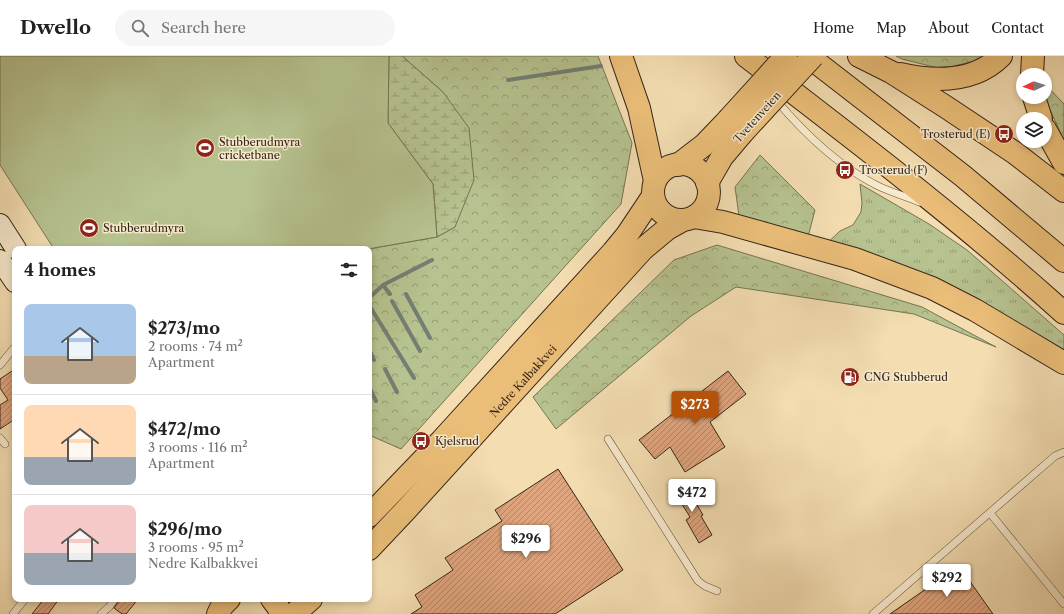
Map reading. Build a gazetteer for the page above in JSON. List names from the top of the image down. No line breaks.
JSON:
{"streets":{"highway":["Tvetenveien","Nedre Kalbakkvei"]},"crossings":[["Tvetenveien","Nedre Kalbakkvei"]],"places":{"bus stop":["Trosterud (E)","Trosterud (F)","Kjelsrud"],"sports":["Stubberudmyra cricketbane","Stubberudmyra"],"fuel station":["CNG Stubberud"]},"north":"left","page":{"header":"Dwello","search":"Search here","nav":["Home","Map","About","Contact"],"heading":"4 homes","list":[{"name":"$273/mo","note":"2 rooms · 74 m² · Apartment"},{"name":"$472/mo","note":"3 rooms · 116 m² · Apartment"},{"name":"$296/mo","note":"3 rooms · 95 m² · Nedre Kalbakkvei"}],"price":["$273","$472","$296","$292"]}}
